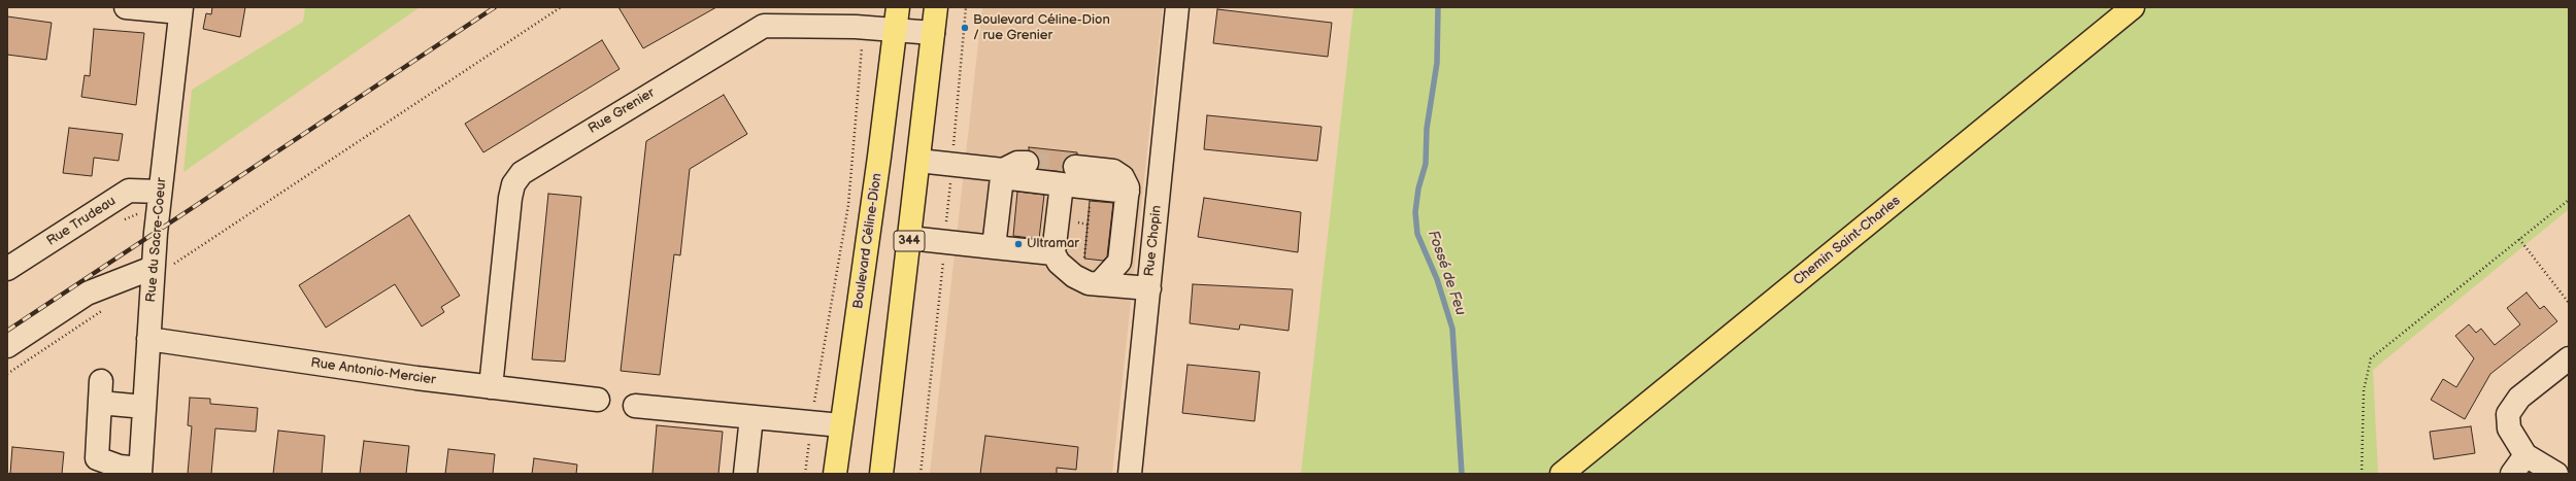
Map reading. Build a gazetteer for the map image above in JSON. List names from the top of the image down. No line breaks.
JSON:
{"streets":{"main road":["Boulevard Céline-Dion","344","Chemin Saint-Charles"],"street":["Rue Grenier","Rue Trudeau","Rue du Sacre-Coeur","Rue Chopin","Rue Antonio-Mercier"]},"crossings":[["Rue Grenier","Boulevard Céline-Dion"],["Rue Grenier","344"],["Rue Grenier","Rue Antonio-Mercier"],["Rue Trudeau","Rue du Sacre-Coeur"],["Rue du Sacre-Coeur","Rue Antonio-Mercier"]],"water":["Fossé de Feu"],"places":["Boulevard Céline-Dion / rue Grenier","Ultramar"]}
